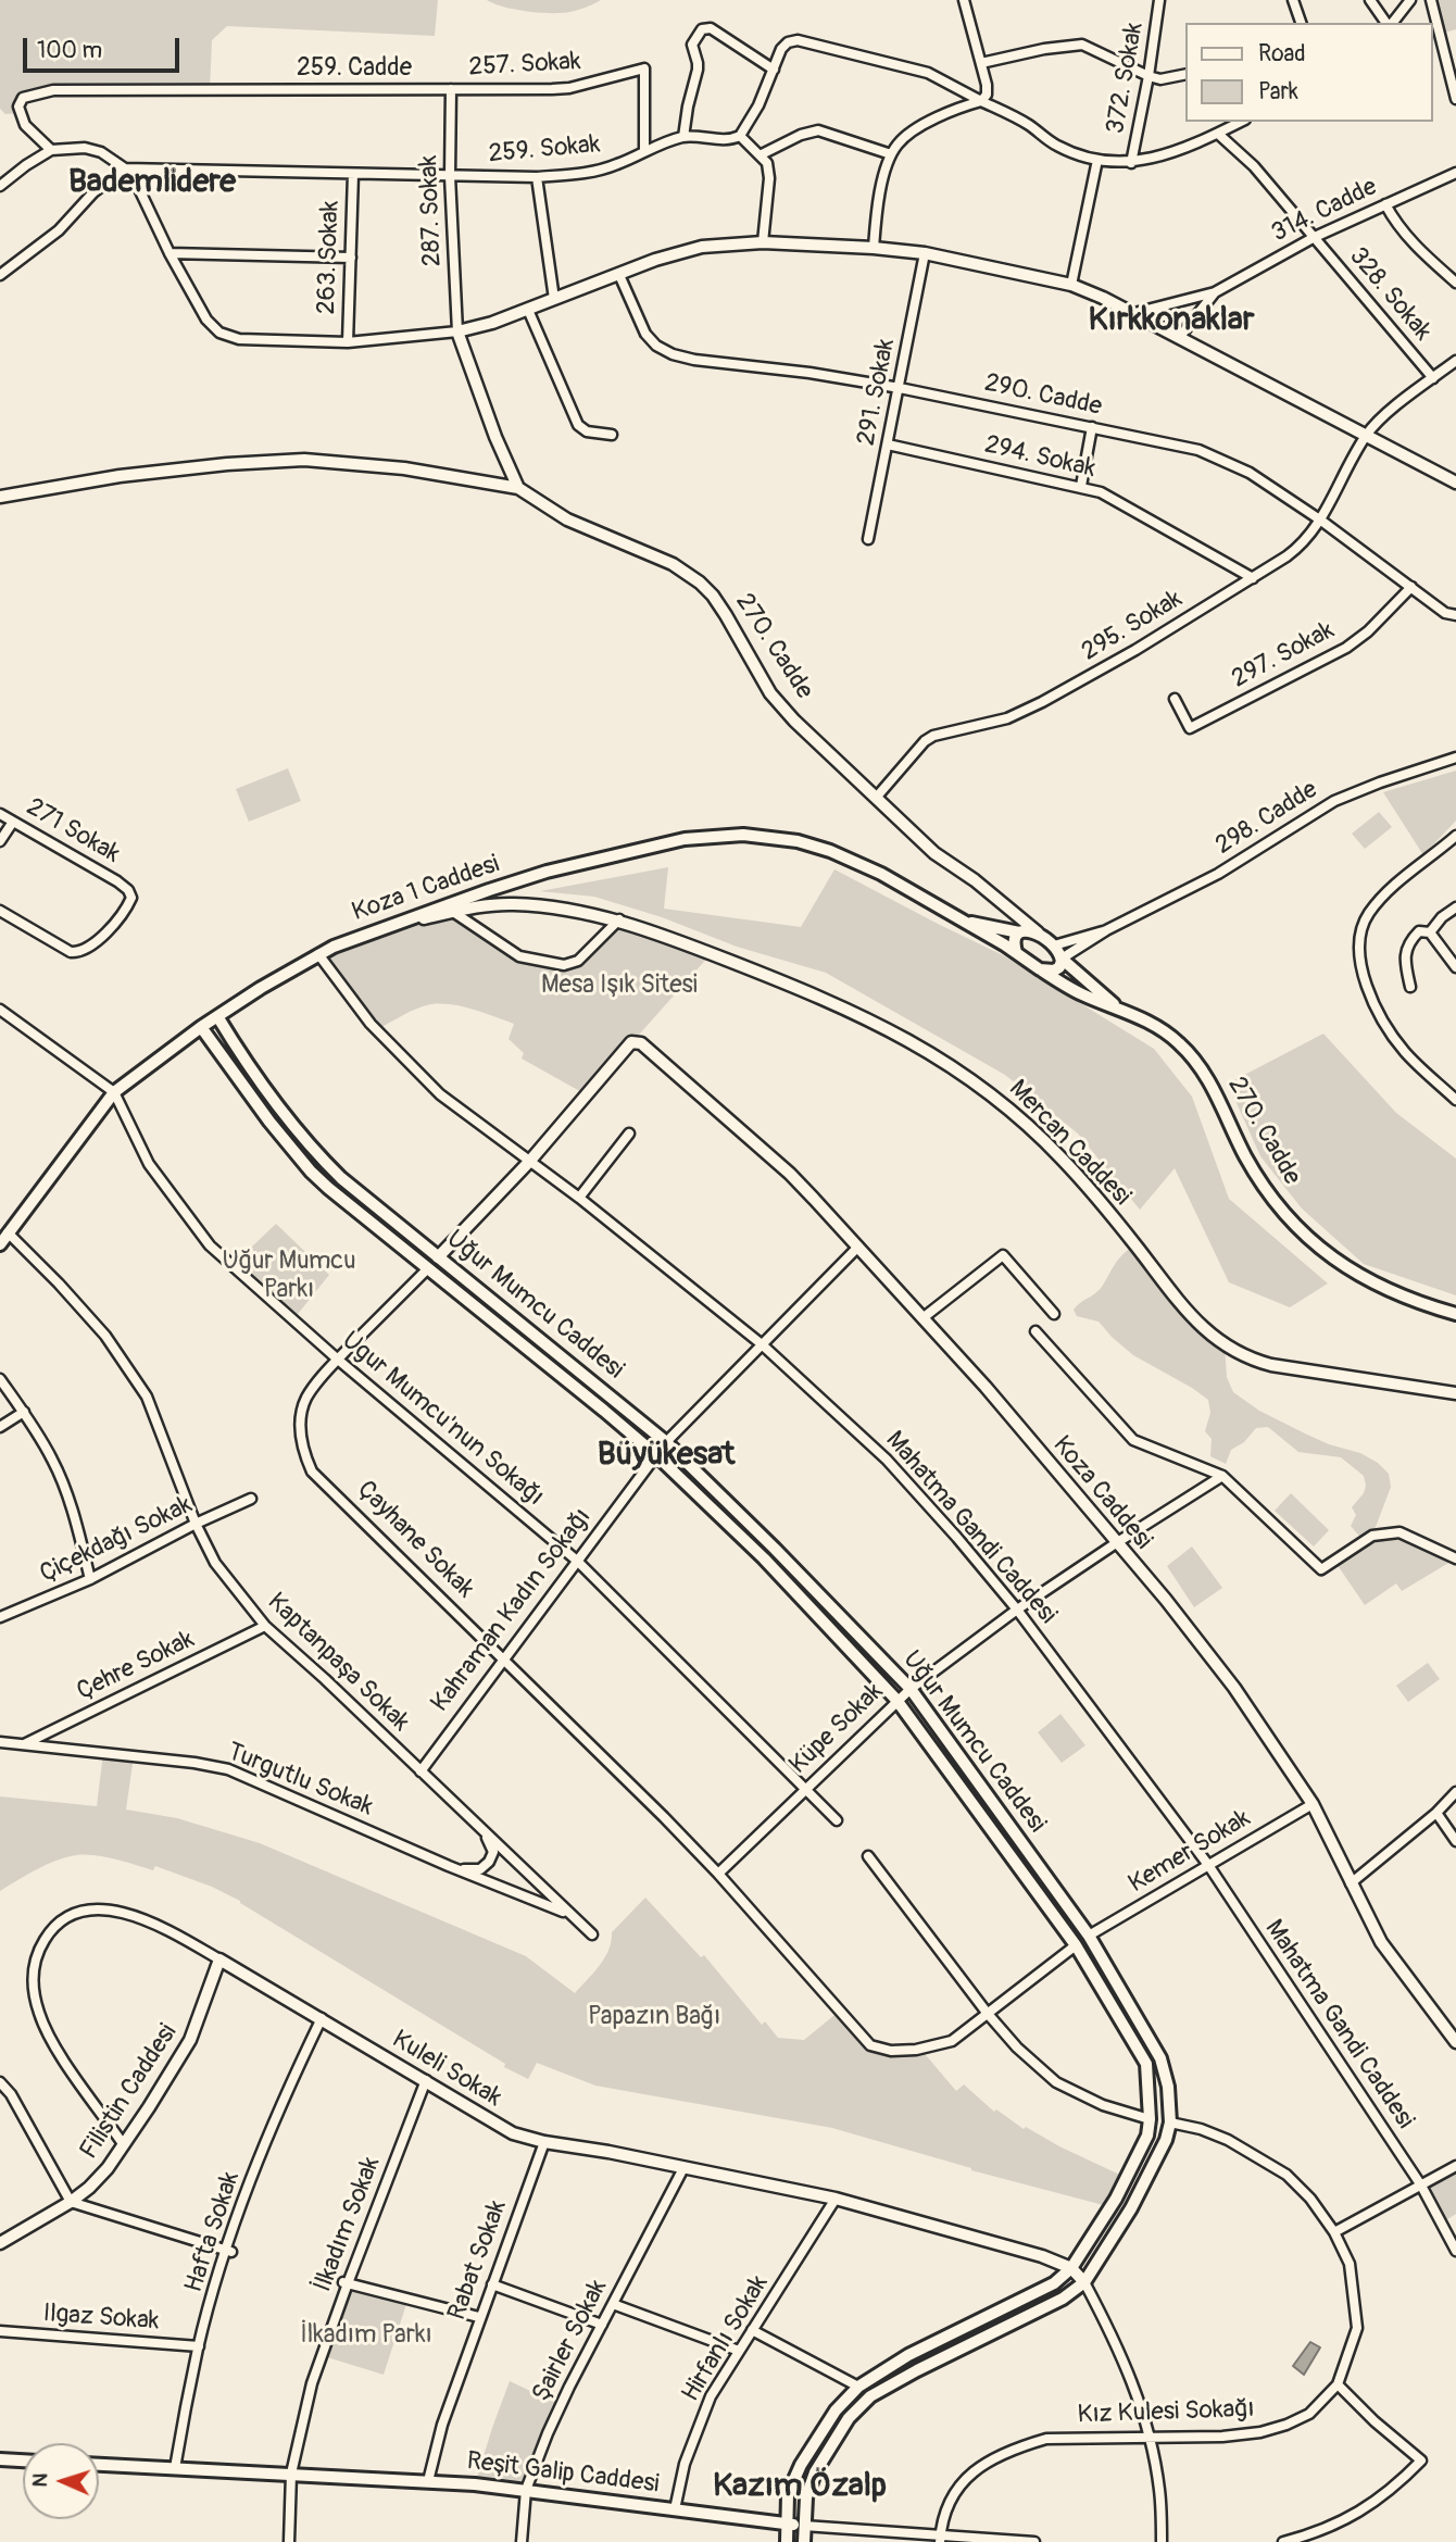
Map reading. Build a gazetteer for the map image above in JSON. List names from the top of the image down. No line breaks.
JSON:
{"streets":{"main road":["270. Cadde","Koza 1 Caddesi","Uğur Mumcu Caddesi","Çayhane Sokak","Kahraman Kadın Sokağı","Reşit Galip Caddesi"],"street":["257. Sokak","259. Cadde","372. Sokak","259. Sokak","287. Sokak","314. Cadde","263. Sokak","328. Sokak","291. Sokak","290. Cadde","294. Sokak","295. Sokak","297. Sokak","298. Cadde","271 Sokak","Mercan Caddesi","Ugur Mumcu'nun Sokağı","Koza Caddesi","Mahatma Gandi Caddesi","Çiçekdağı Sokak","Kaptanpaşa Sokak","Çehre Sokak","Küpe Sokak","Turgutlu Sokak","Kemer Sokak","Kuleli Sokak","Filistin Caddesi","İlkadım Sokak","Hafta Sokak","Rabat Sokak","Ilgaz Sokak","Hirfanlı Sokak","Şairler Sokak","Kız Kulesi Sokağı"]},"crossings":[["257. Sokak","259. Cadde"],["257. Sokak","259. Sokak"],["257. Sokak","287. Sokak"],["259. Cadde","287. Sokak"],["259. Sokak","287. Sokak"],["259. Sokak","263. Sokak"],["314. Cadde","328. Sokak"],["328. Sokak","295. Sokak"],["291. Sokak","290. Cadde"],["291. Sokak","294. Sokak"],["290. Cadde","295. Sokak"],["290. Cadde","297. Sokak"],["294. Sokak","295. Sokak"],["295. Sokak","270. Cadde"],["270. Cadde","Koza 1 Caddesi"],["Koza 1 Caddesi","Mercan Caddesi"],["Koza 1 Caddesi","Uğur Mumcu Caddesi"],["Koza 1 Caddesi","Ugur Mumcu'nun Sokağı"],["Koza 1 Caddesi","Mahatma Gandi Caddesi"],["Koza 1 Caddesi","Kaptanpaşa Sokak"],["Uğur Mumcu Caddesi","Çayhane Sokak"],["Uğur Mumcu Caddesi","Kahraman Kadın Sokağı"],["Uğur Mumcu Caddesi","Küpe Sokak"],["Uğur Mumcu Caddesi","Kemer Sokak"],["Uğur Mumcu Caddesi","Kuleli Sokak"],["Uğur Mumcu Caddesi","Kız Kulesi Sokağı"],["Uğur Mumcu Caddesi","Reşit Galip Caddesi"],["Ugur Mumcu'nun Sokağı","Çayhane Sokak"],["Ugur Mumcu'nun Sokağı","Kahraman Kadın Sokağı"],["Ugur Mumcu'nun Sokağı","Küpe Sokak"],["Koza Caddesi","Çayhane Sokak"],["Koza Caddesi","Kahraman Kadın Sokağı"],["Koza Caddesi","Küpe Sokak"],["Koza Caddesi","Kemer Sokak"],["Mahatma Gandi Caddesi","Çayhane Sokak"],["Mahatma Gandi Caddesi","Kahraman Kadın Sokağı"],["Mahatma Gandi Caddesi","Küpe Sokak"],["Mahatma Gandi Caddesi","Kemer Sokak"],["Çiçekdağı Sokak","Kaptanpaşa Sokak"],["Çayhane Sokak","Kahraman Kadın Sokağı"],["Çayhane Sokak","Küpe Sokak"],["Kahraman Kadın Sokağı","Kaptanpaşa Sokak"],["Kaptanpaşa Sokak","Çehre Sokak"],["Kaptanpaşa Sokak","Turgutlu Sokak"],["Çehre Sokak","Turgutlu Sokak"],["Kuleli Sokak","Filistin Caddesi"],["Kuleli Sokak","İlkadım Sokak"],["Kuleli Sokak","Hafta Sokak"],["Kuleli Sokak","Rabat Sokak"],["Kuleli Sokak","Hirfanlı Sokak"],["Kuleli Sokak","Şairler Sokak"],["İlkadım Sokak","Reşit Galip Caddesi"],["Hafta Sokak","Ilgaz Sokak"],["Hafta Sokak","Reşit Galip Caddesi"],["Rabat Sokak","Reşit Galip Caddesi"],["Hirfanlı Sokak","Reşit Galip Caddesi"],["Şairler Sokak","Reşit Galip Caddesi"],["Kız Kulesi Sokağı","Reşit Galip Caddesi"]],"districts":["Bademlidere","Kırkkonaklar","Büyükesat","Kazım Özalp"],"parks":["Mesa Işık Sitesi","Uğur Mumcu Parkı","Papazın Bağı","İlkadım Parkı"],"legend":["Road","Park"],"scale_bar":"100 m","north":"left"}
